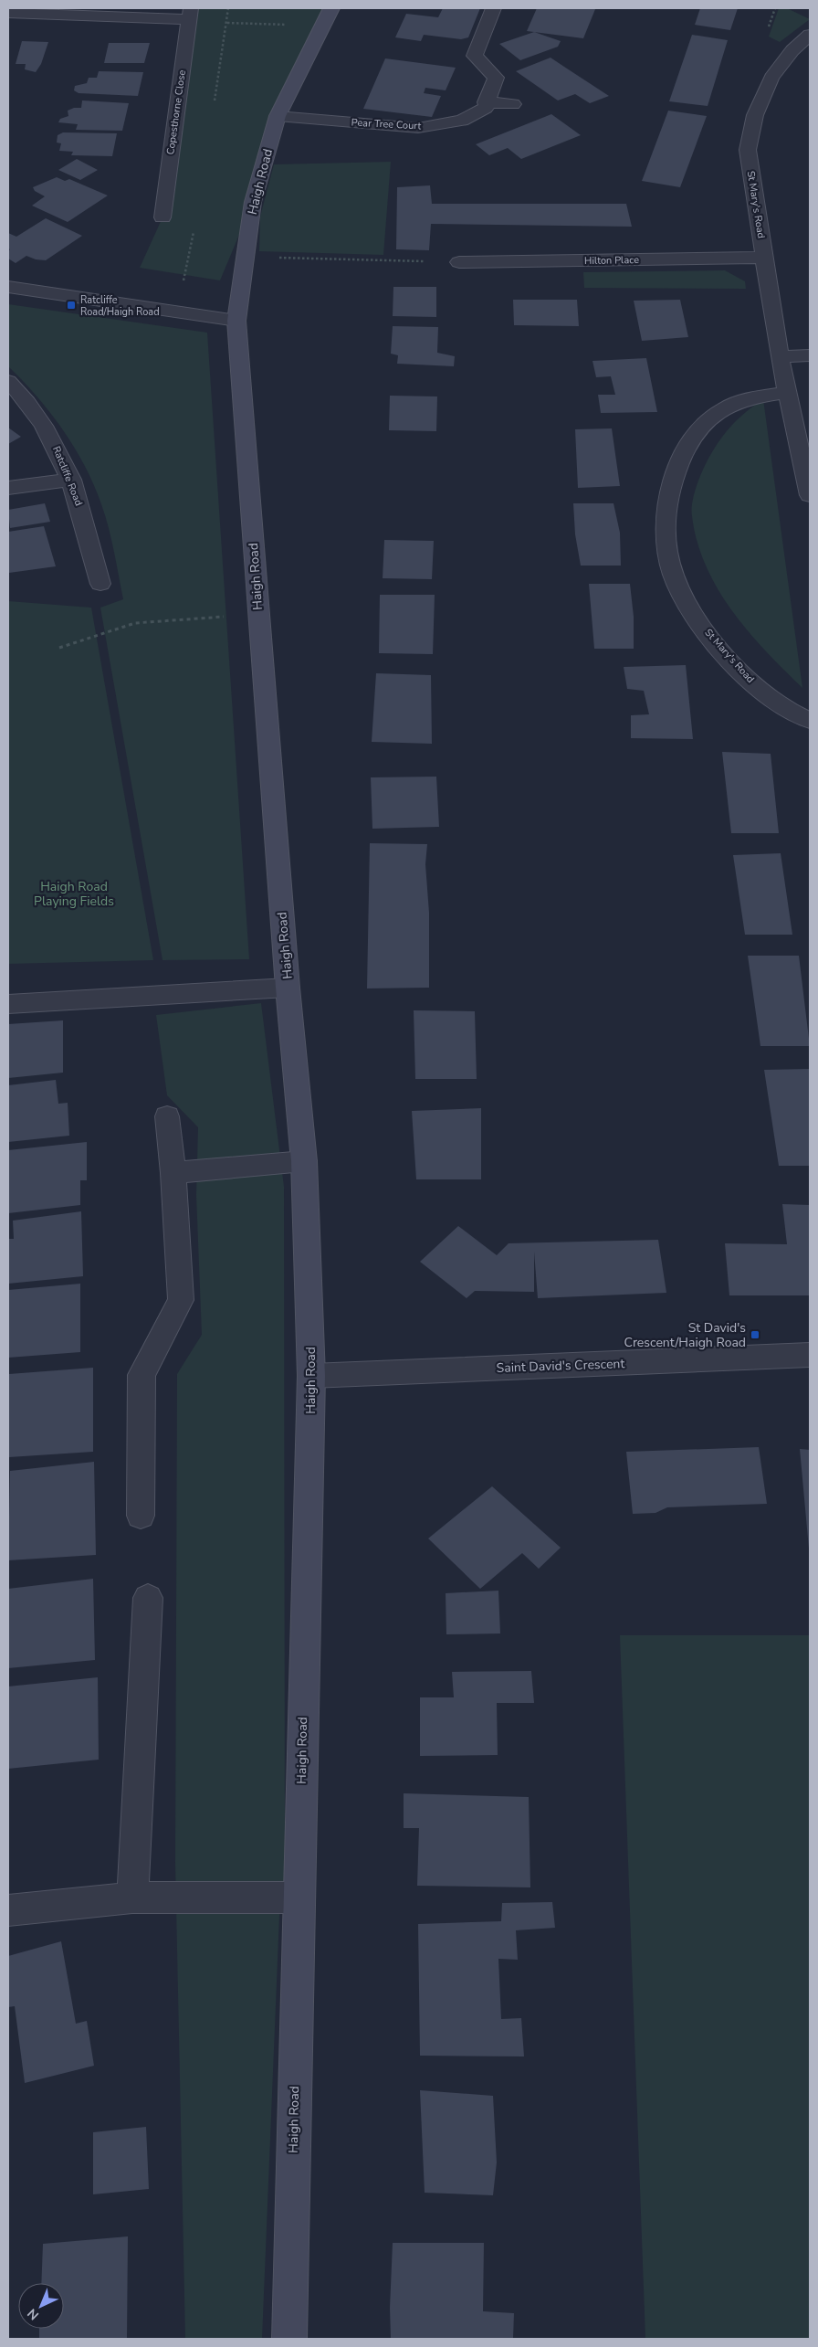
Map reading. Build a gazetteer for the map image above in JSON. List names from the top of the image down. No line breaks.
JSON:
{"streets":{"main road":["Haigh Road"],"street":["Copesthorne Close","Pear Tree Court","St Mary's Road","Hilton Place","Ratcliffe Road","Saint David's Crescent"]},"crossings":[["Pear Tree Court","Haigh Road"],["Haigh Road","Saint David's Crescent"],["St Mary's Road","Hilton Place"]],"parks":["Haigh Road Playing Fields"],"places":{"transit":["Ratcliffe Road/Haigh Road","St David's Crescent/Haigh Road"]},"north":"bottom left"}
